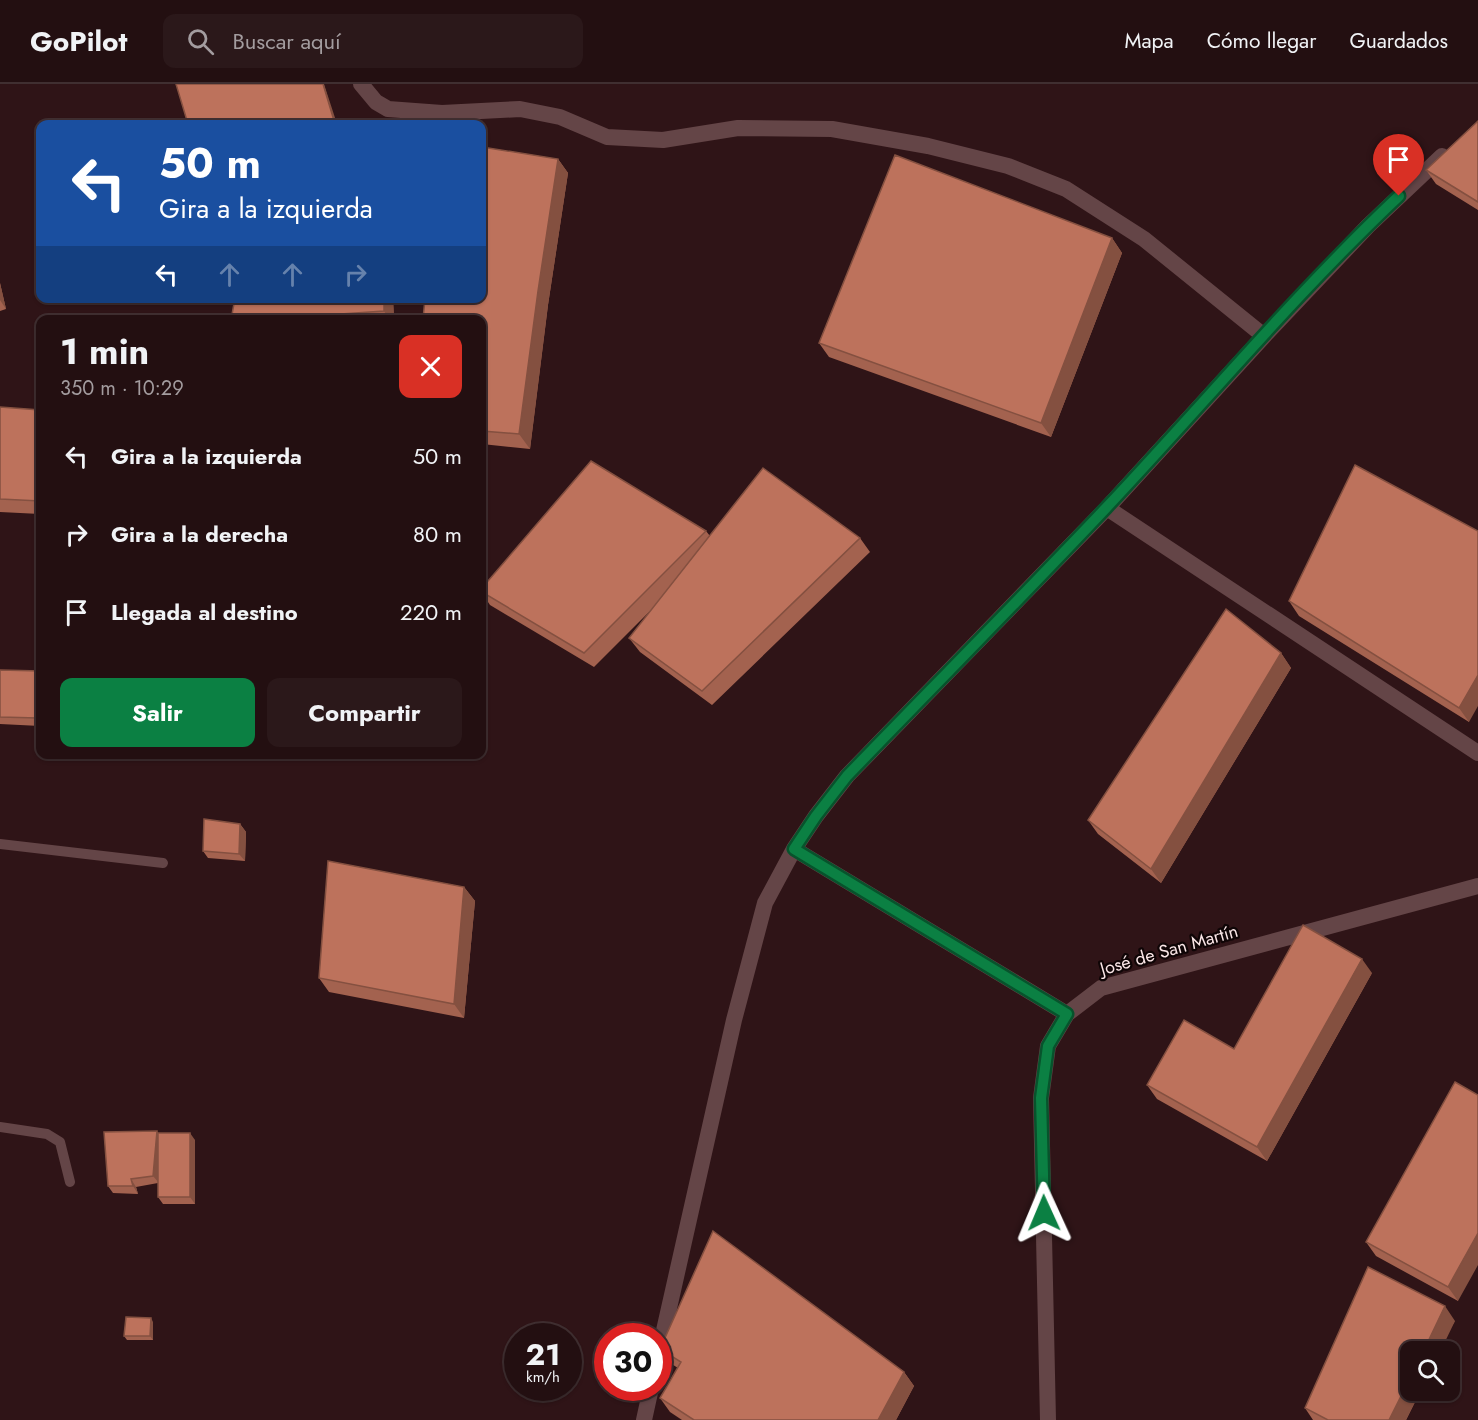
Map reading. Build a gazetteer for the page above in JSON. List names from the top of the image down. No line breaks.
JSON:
{"streets":{"street":["José de San Martín"]},"page":{"header":"GoPilot","search":"Buscar aquí","nav":["Mapa","Cómo llegar","Guardados"],"turn":["50 m","Gira a la izquierda"],"heading":["1 min","350 m · 10:29"],"list":[{"name":"Gira a la izquierda","value":"50 m"},{"name":"Gira a la derecha","value":"80 m"},{"name":"Llegada al destino","value":"220 m"}],"buttons":["Salir","Compartir"],"speed":"21 km/h","limit":"30"}}
